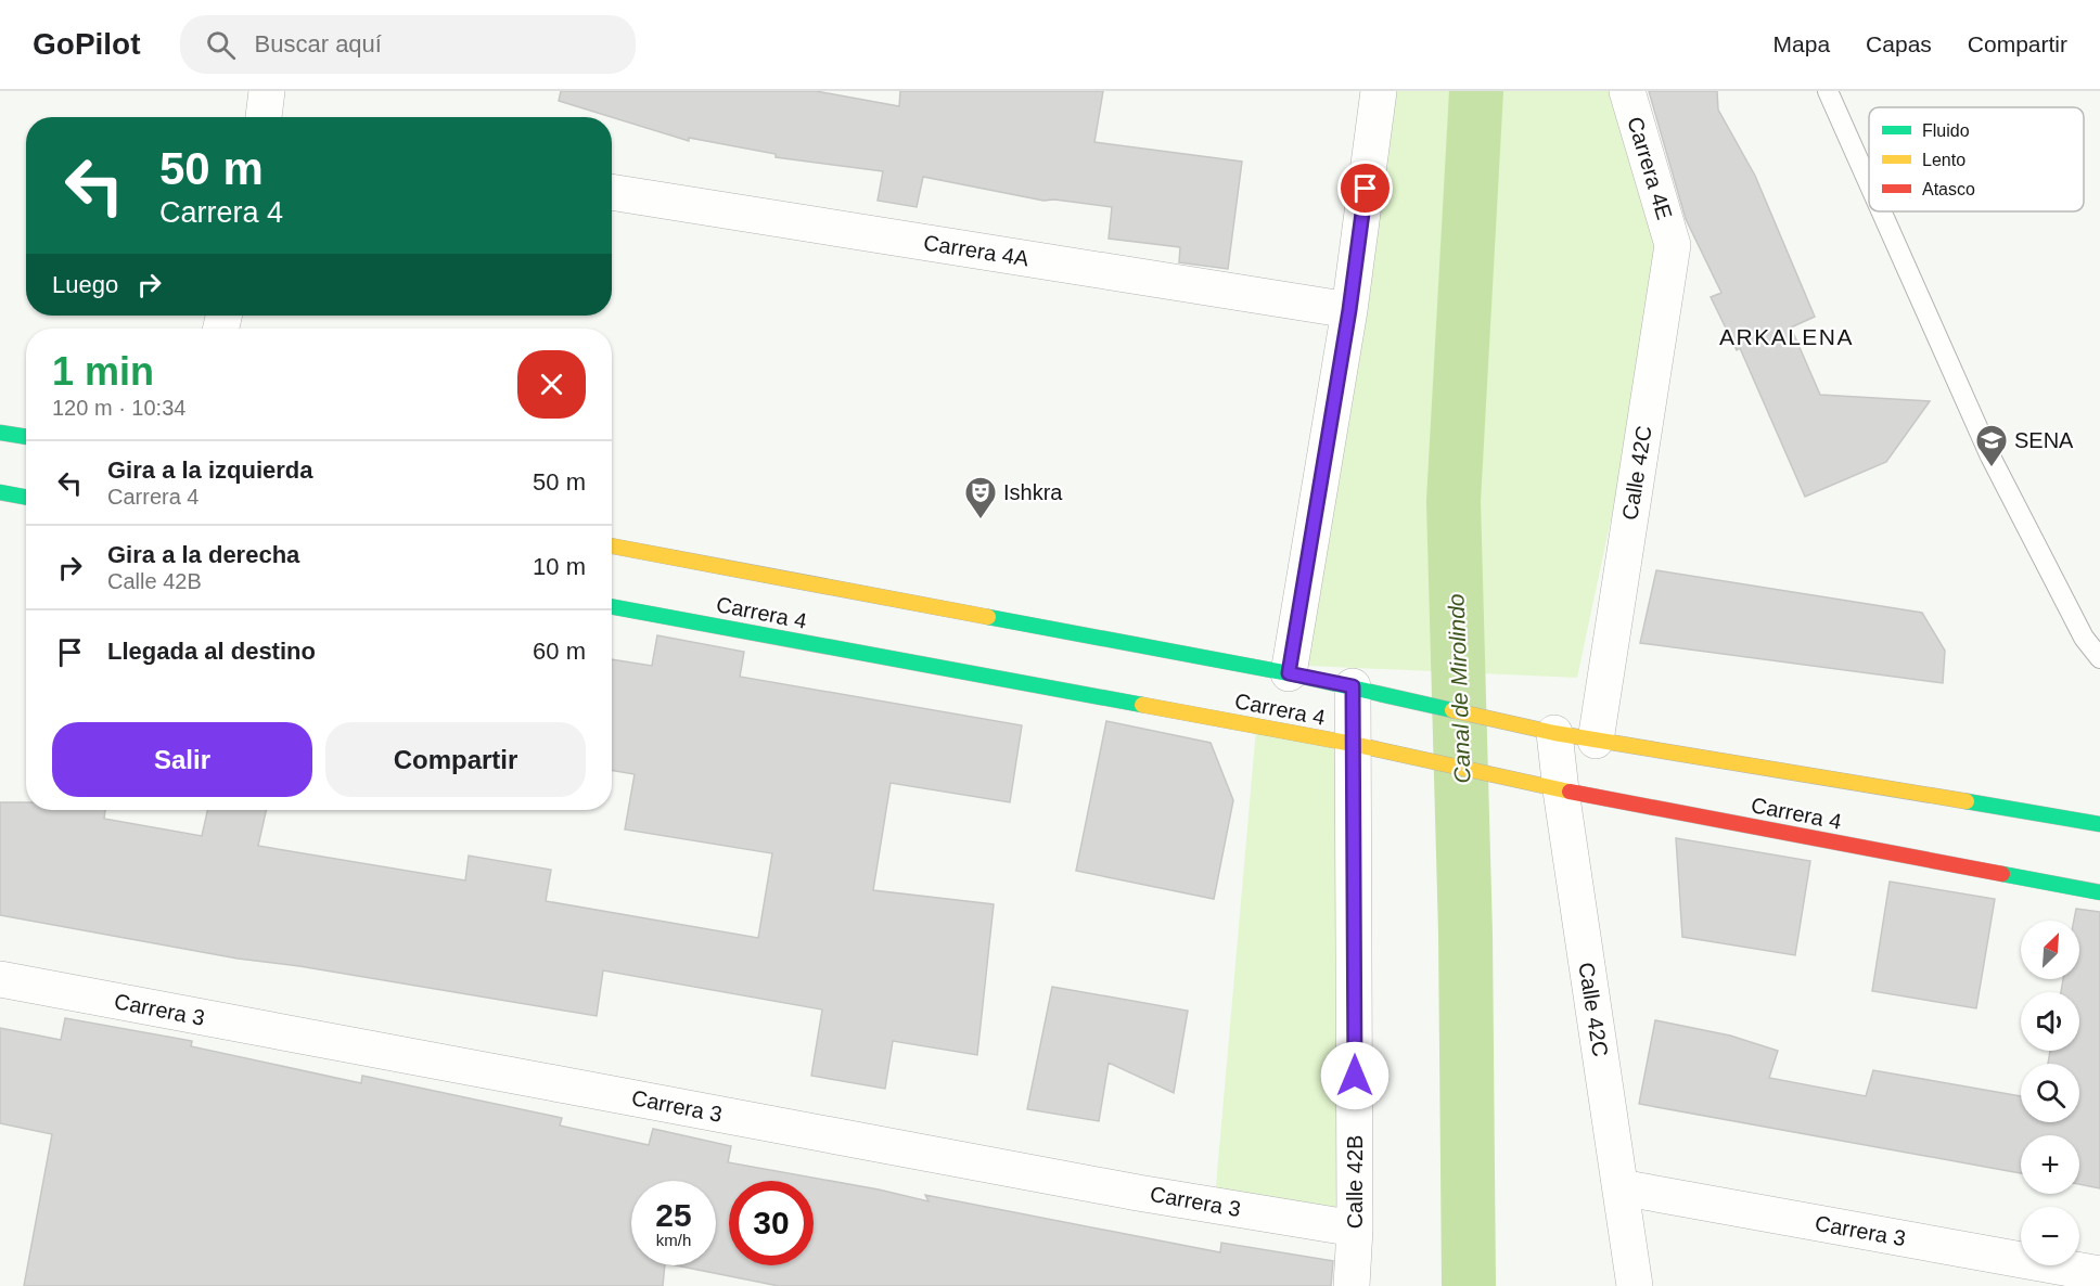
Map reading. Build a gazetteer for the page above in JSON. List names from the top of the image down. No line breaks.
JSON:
{"streets":{"main road":["Carrera 4"],"street":["Carrera 4E","Carrera 4A","Calle 42C","Carrera 3","Calle 42B"]},"crossings":[["Carrera 4E","Calle 42C"],["Calle 42C","Carrera 4"],["Calle 42C","Carrera 3"],["Carrera 4","Calle 42B"],["Carrera 3","Calle 42B"]],"districts":["ARKALENA"],"water":["Canal de Mirolindo"],"places":{"school or university":["SENA"],"theatre":["Ishkra"]},"legend":["Fluido","Lento","Atasco"],"north":"top right","page":{"header":"GoPilot","search":"Buscar aquí","nav":["Mapa","Capas","Compartir"],"turn":["50 m","Carrera 4"],"then":"Luego","heading":["1 min","120 m · 10:34"],"list":[{"name":"Gira a la izquierda","note":"Carrera 4","value":"50 m"},{"name":"Gira a la derecha","note":"Calle 42B","value":"10 m"},{"name":"Llegada al destino","value":"60 m"}],"buttons":["Salir","Compartir"],"map_buttons":["+","−"],"speed":"25 km/h","limit":"30"}}
